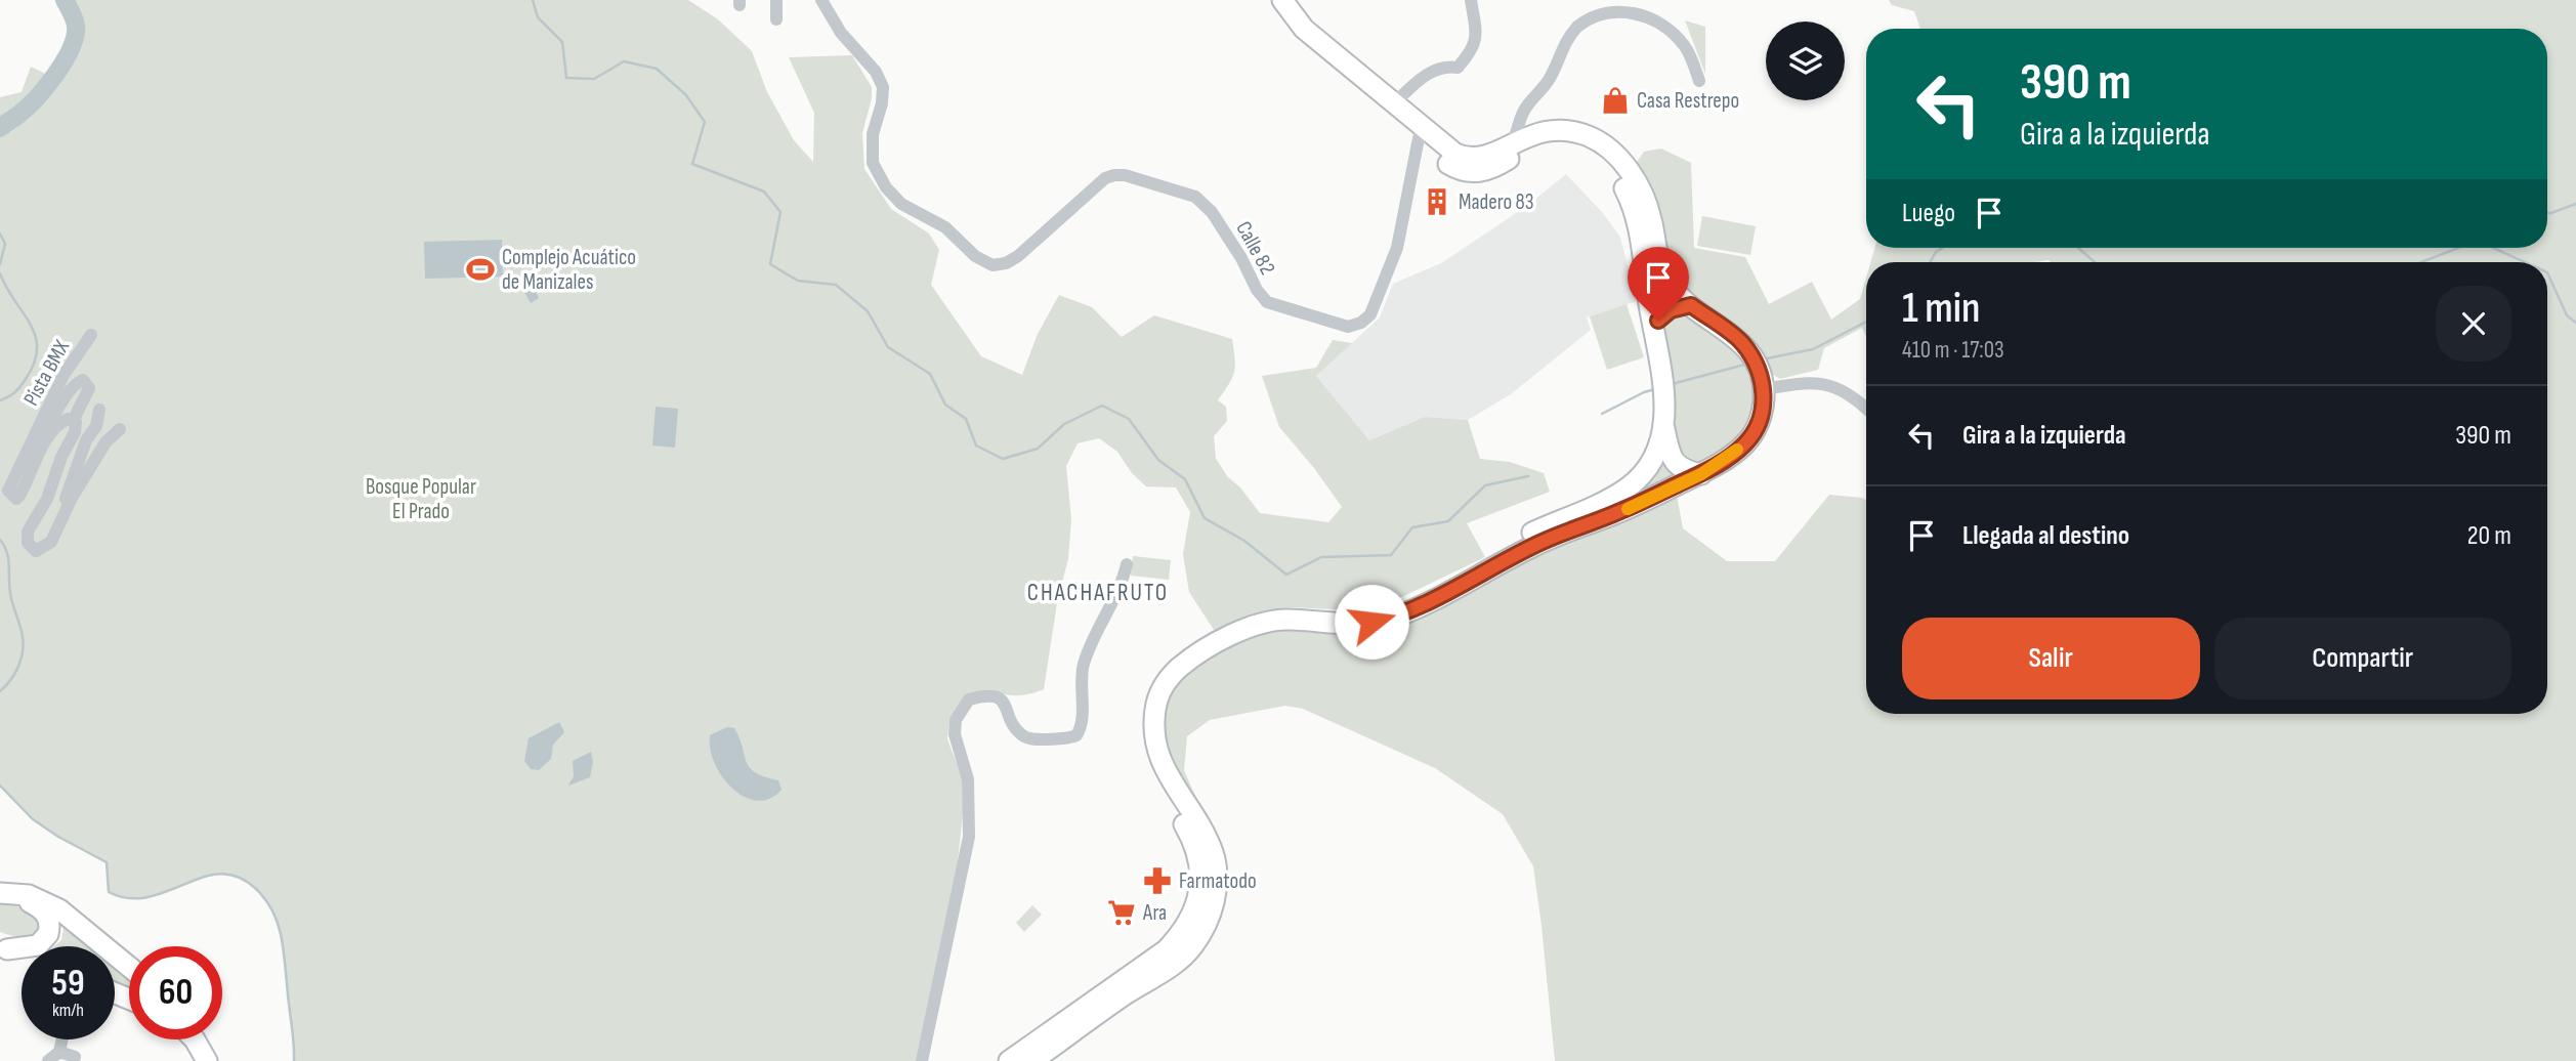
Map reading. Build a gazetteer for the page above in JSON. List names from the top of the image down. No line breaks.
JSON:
{"streets":{"street":["Calle 82","Pista BMX"]},"districts":["CHACHAFRUTO"],"parks":["Bosque Popular El Prado"],"places":{"shop":["Casa Restrepo"],"building":["Madero 83"],"sports":["Complejo Acuático de Manizales"],"pharmacy":["Farmatodo"],"supermarket":["Ara"]},"page":{"turn":["390 m","Gira a la izquierda"],"then":"Luego","heading":["1 min","410 m · 17:03"],"list":[{"name":"Gira a la izquierda","value":"390 m"},{"name":"Llegada al destino","value":"20 m"}],"buttons":["Salir","Compartir"],"speed":"59 km/h","limit":"60"}}
